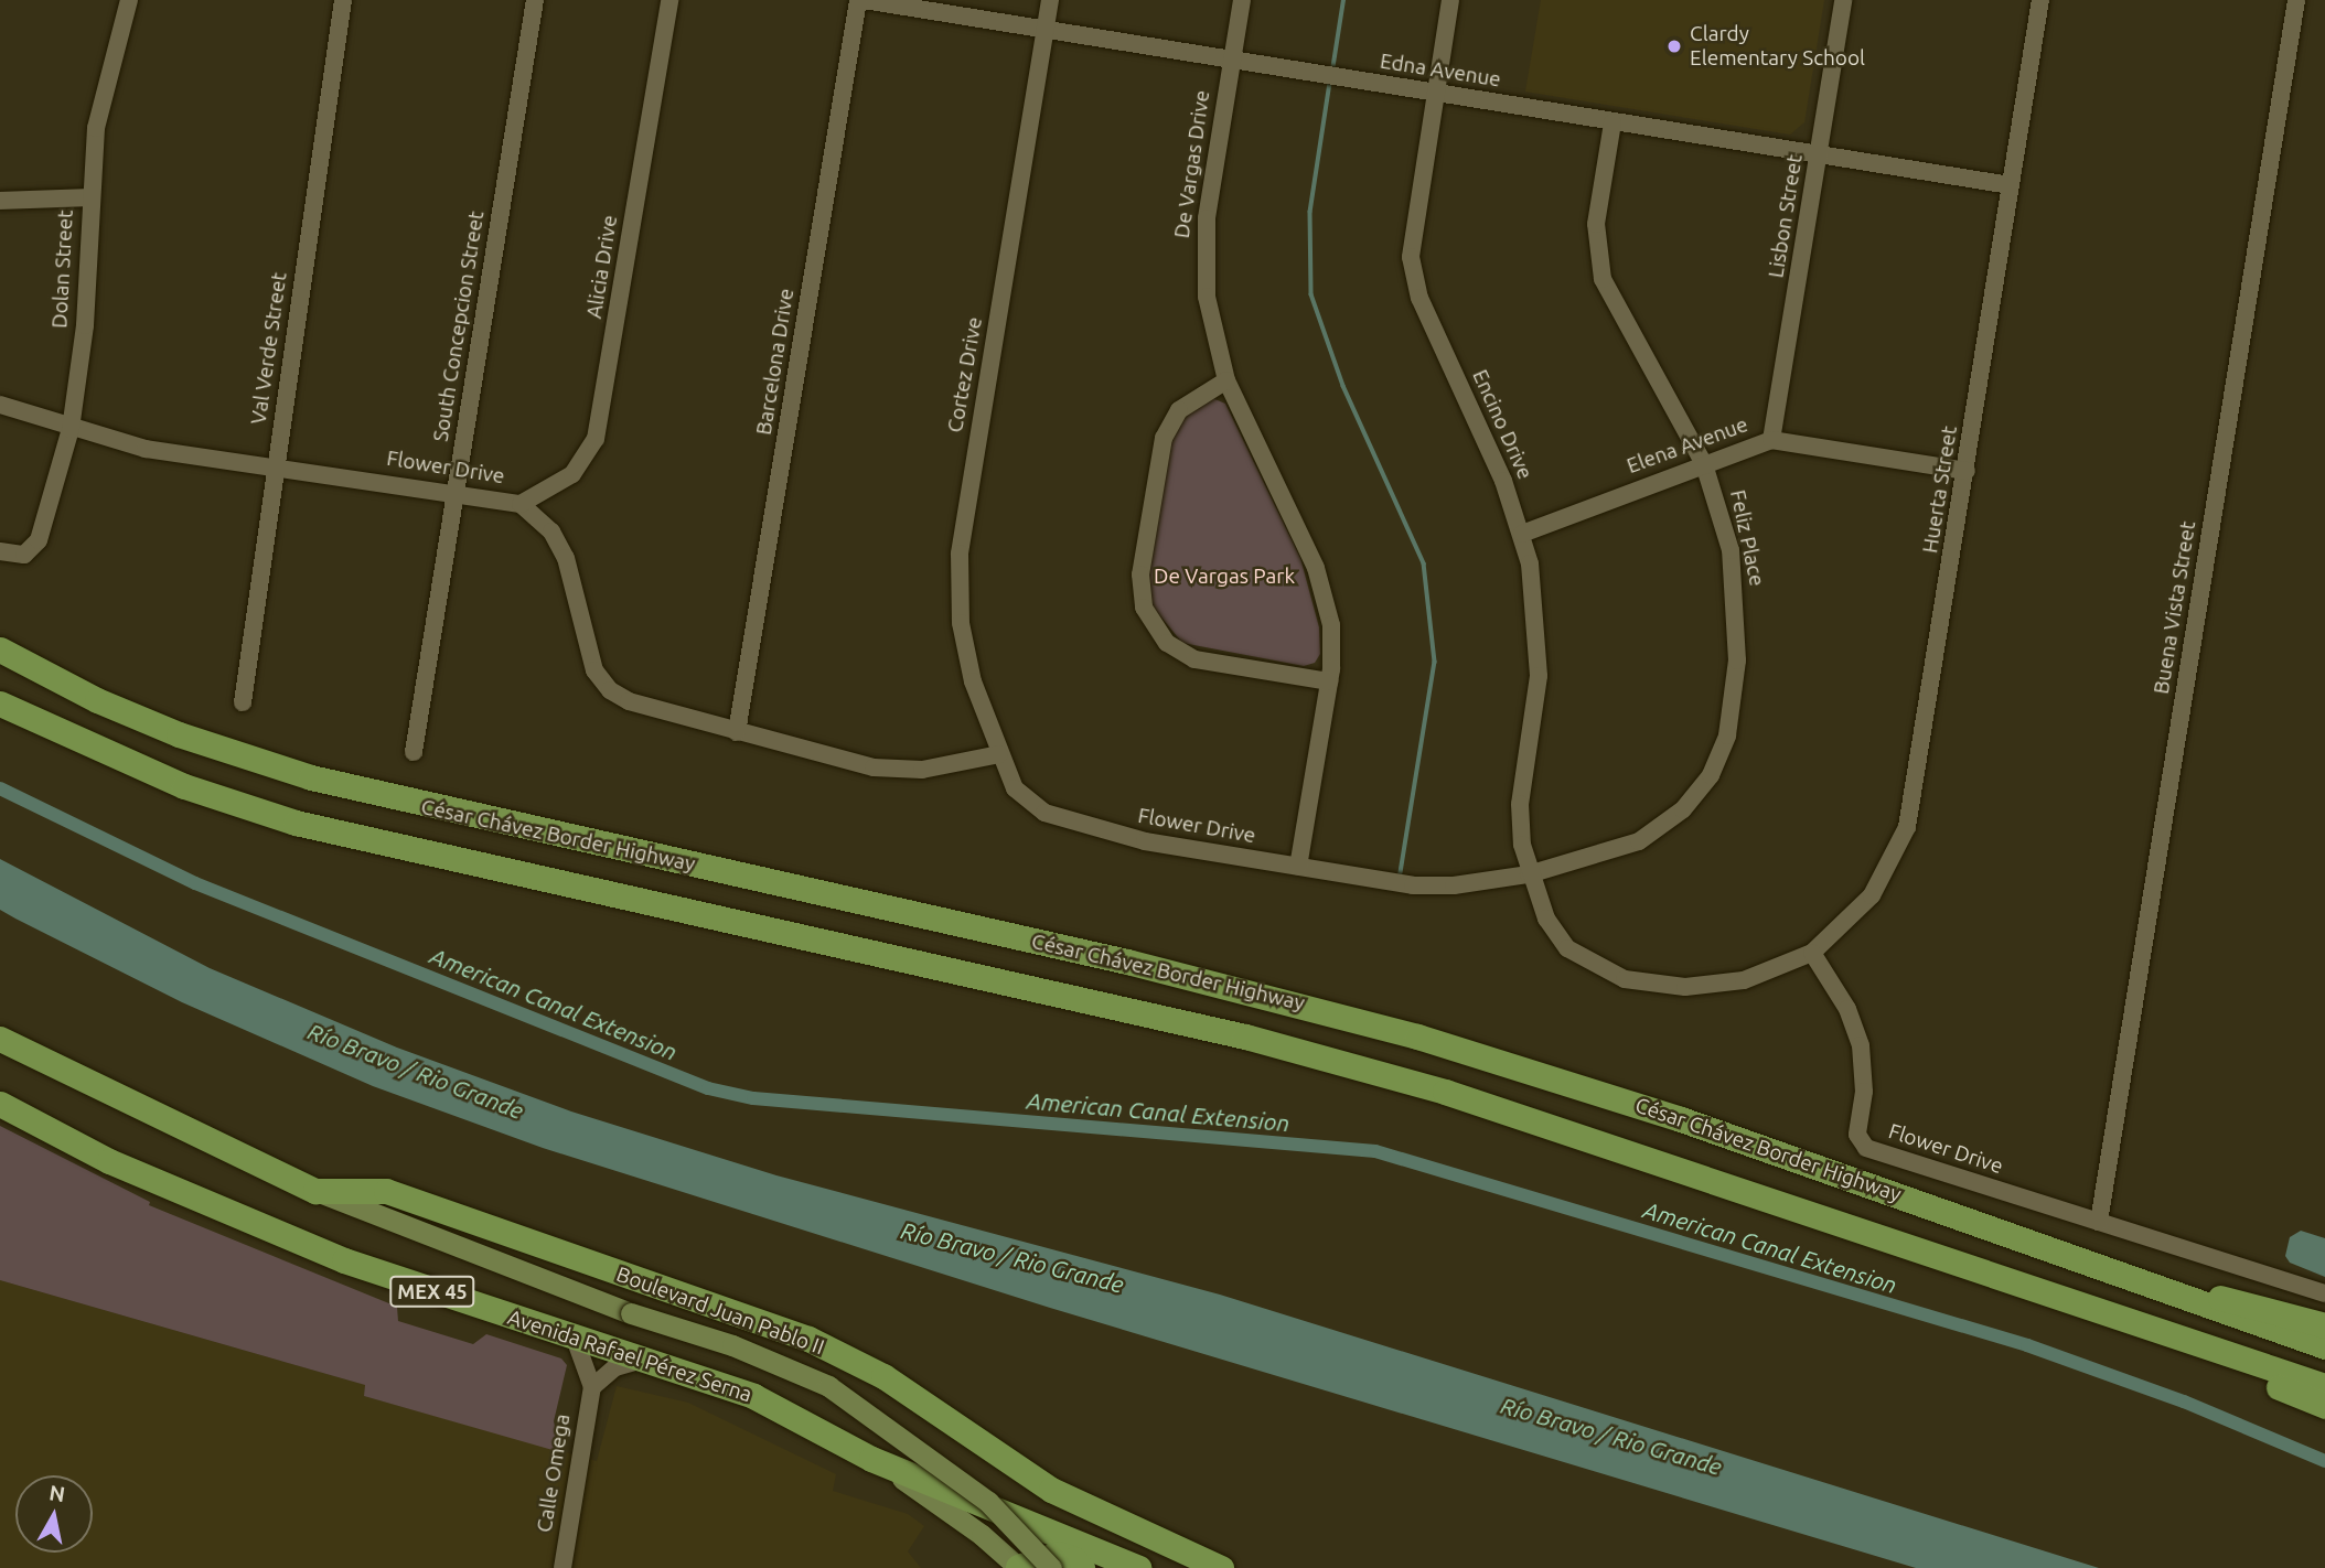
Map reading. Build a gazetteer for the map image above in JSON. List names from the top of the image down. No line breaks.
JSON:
{"streets":{"highway":["César Chávez Border Highway","MEX 45","Boulevard Juan Pablo II","Avenida Rafael Pérez Serna"],"street":["Edna Avenue","De Vargas Drive","Lisbon Street","Alicia Drive","Dolan Street","South Concepcion Street","Val Verde Street","Barcelona Drive","Cortez Drive","Encino Drive","Elena Avenue","Flower Drive","Huerta Street","Feliz Place","Buena Vista Street","Calle Omega"]},"crossings":[["Edna Avenue","De Vargas Drive"],["Edna Avenue","Lisbon Street"],["Edna Avenue","Barcelona Drive"],["Edna Avenue","Cortez Drive"],["Edna Avenue","Encino Drive"],["Edna Avenue","Huerta Street"],["Edna Avenue","Feliz Place"],["De Vargas Drive","Flower Drive"],["Lisbon Street","Elena Avenue"],["Alicia Drive","Flower Drive"],["Dolan Street","Flower Drive"],["South Concepcion Street","Flower Drive"],["Val Verde Street","Flower Drive"],["Barcelona Drive","Flower Drive"],["Cortez Drive","Flower Drive"],["Encino Drive","Elena Avenue"],["Encino Drive","Flower Drive"],["Encino Drive","Feliz Place"],["Elena Avenue","Huerta Street"],["Elena Avenue","Feliz Place"],["Flower Drive","Huerta Street"],["Flower Drive","Feliz Place"],["Flower Drive","Buena Vista Street"],["MEX 45","Boulevard Juan Pablo II"],["MEX 45","Avenida Rafael Pérez Serna"],["Boulevard Juan Pablo II","Avenida Rafael Pérez Serna"]],"water":["American Canal Extension","Río Bravo / Rio Grande"],"parks":["De Vargas Park"],"places":["Clardy Elementary School"],"north":"top"}
